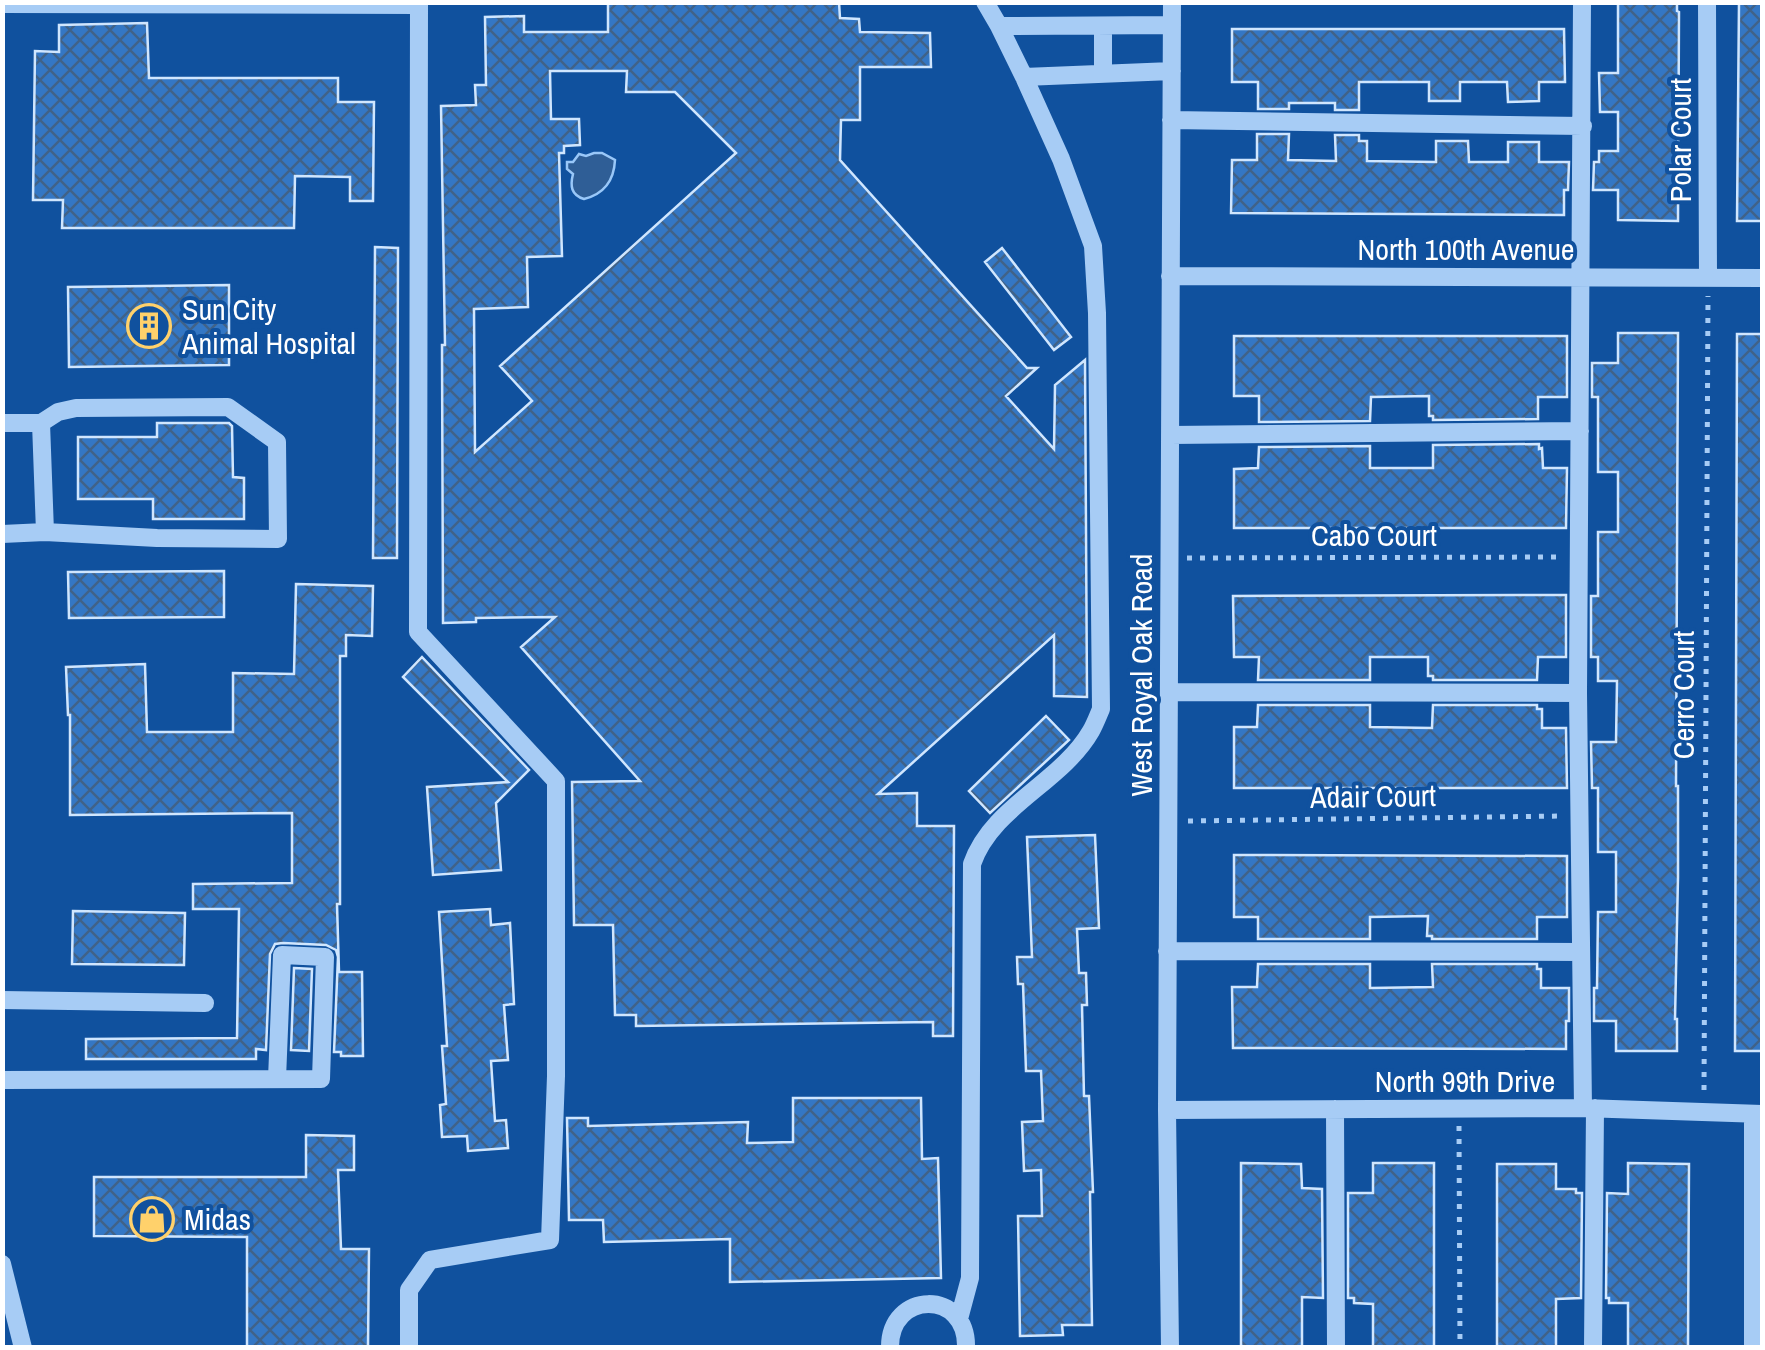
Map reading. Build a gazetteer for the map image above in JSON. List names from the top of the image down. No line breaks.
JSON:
{"streets":{"street":["Polar Court","North 100th Avenue","West Royal Oak Road","North 99th Drive"],"path":["Cabo Court","Cerro Court","Adair Court"]},"crossings":[["Polar Court","North 100th Avenue"],["Polar Court","Cerro Court"],["North 100th Avenue","West Royal Oak Road"],["North 100th Avenue","Cerro Court"],["Cabo Court","West Royal Oak Road"],["West Royal Oak Road","Adair Court"],["West Royal Oak Road","North 99th Drive"],["Cerro Court","North 99th Drive"]],"places":{"building":["Sun City Animal Hospital"],"shop":["Midas"]}}
